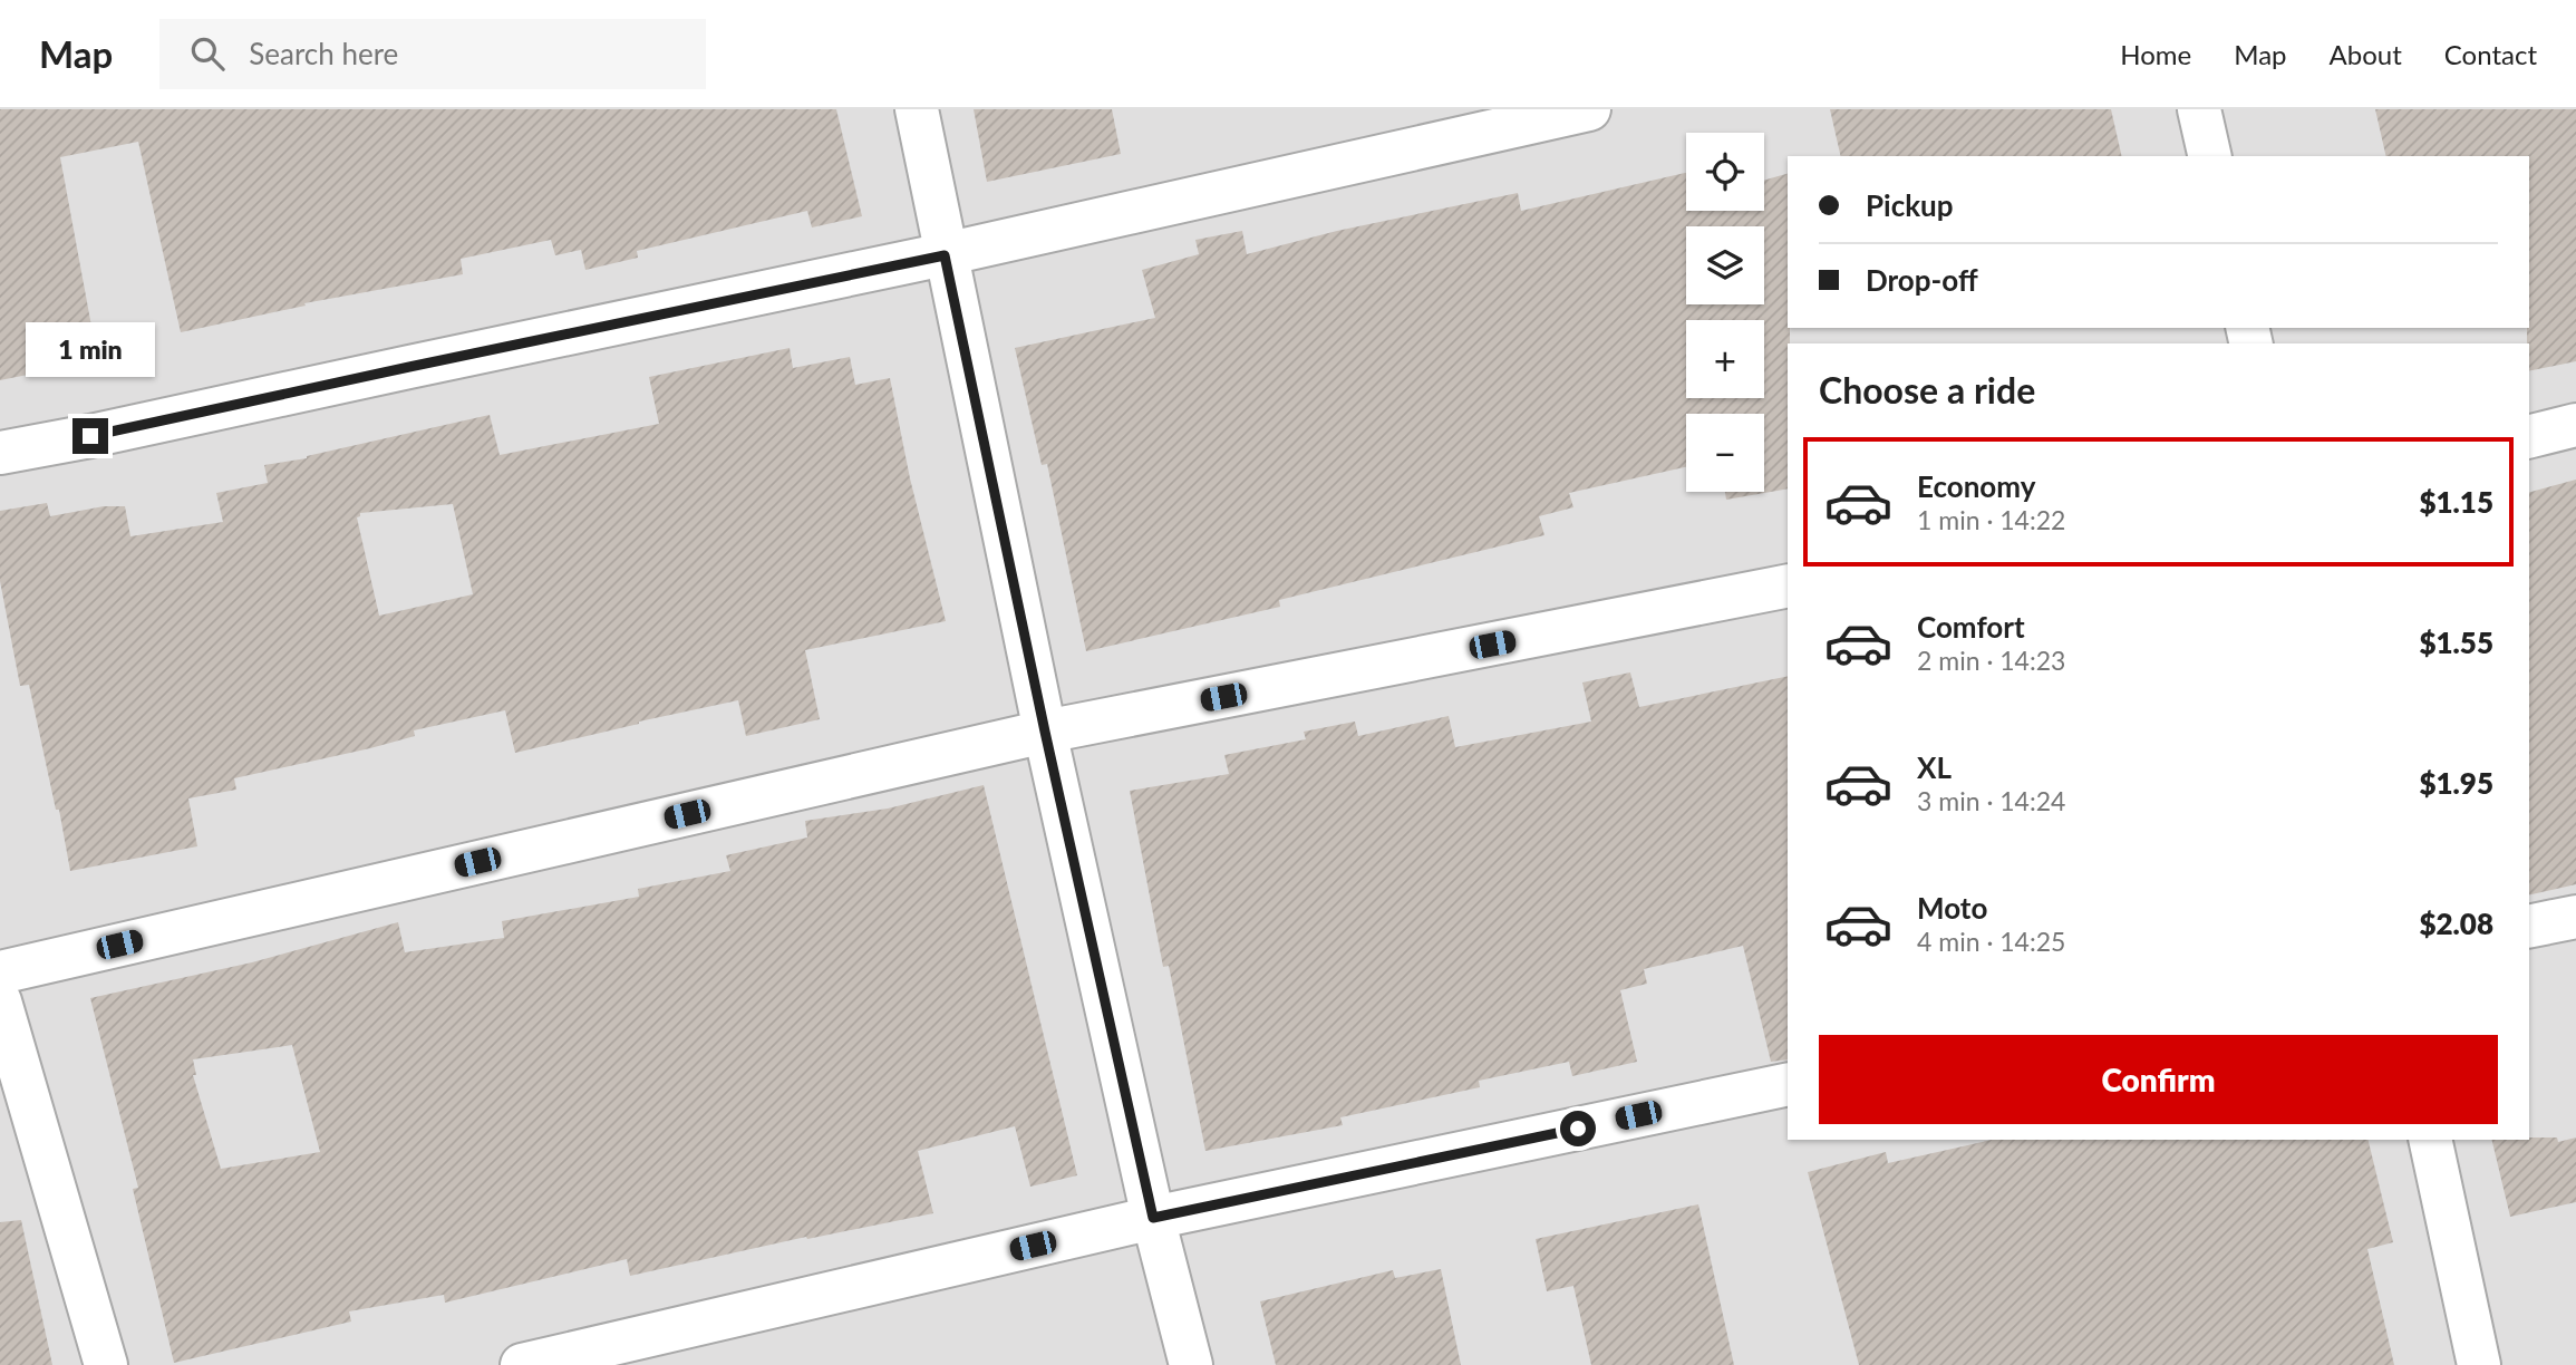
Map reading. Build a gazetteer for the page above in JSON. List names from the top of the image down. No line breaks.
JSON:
{"page":{"header":"Map","search":"Search here","nav":["Home","Map","About","Contact"],"map_buttons":["+","−"],"banner":["Pickup","Drop-off"],"bubble":"1 min","heading":"Choose a ride","list":[{"name":"Economy","note":"1 min · 14:22","value":"$1.15"},{"name":"Comfort","note":"2 min · 14:23","value":"$1.55"},{"name":"XL","note":"3 min · 14:24","value":"$1.95"},{"name":"Moto","note":"4 min · 14:25","value":"$2.08"}],"buttons":"Confirm"}}
